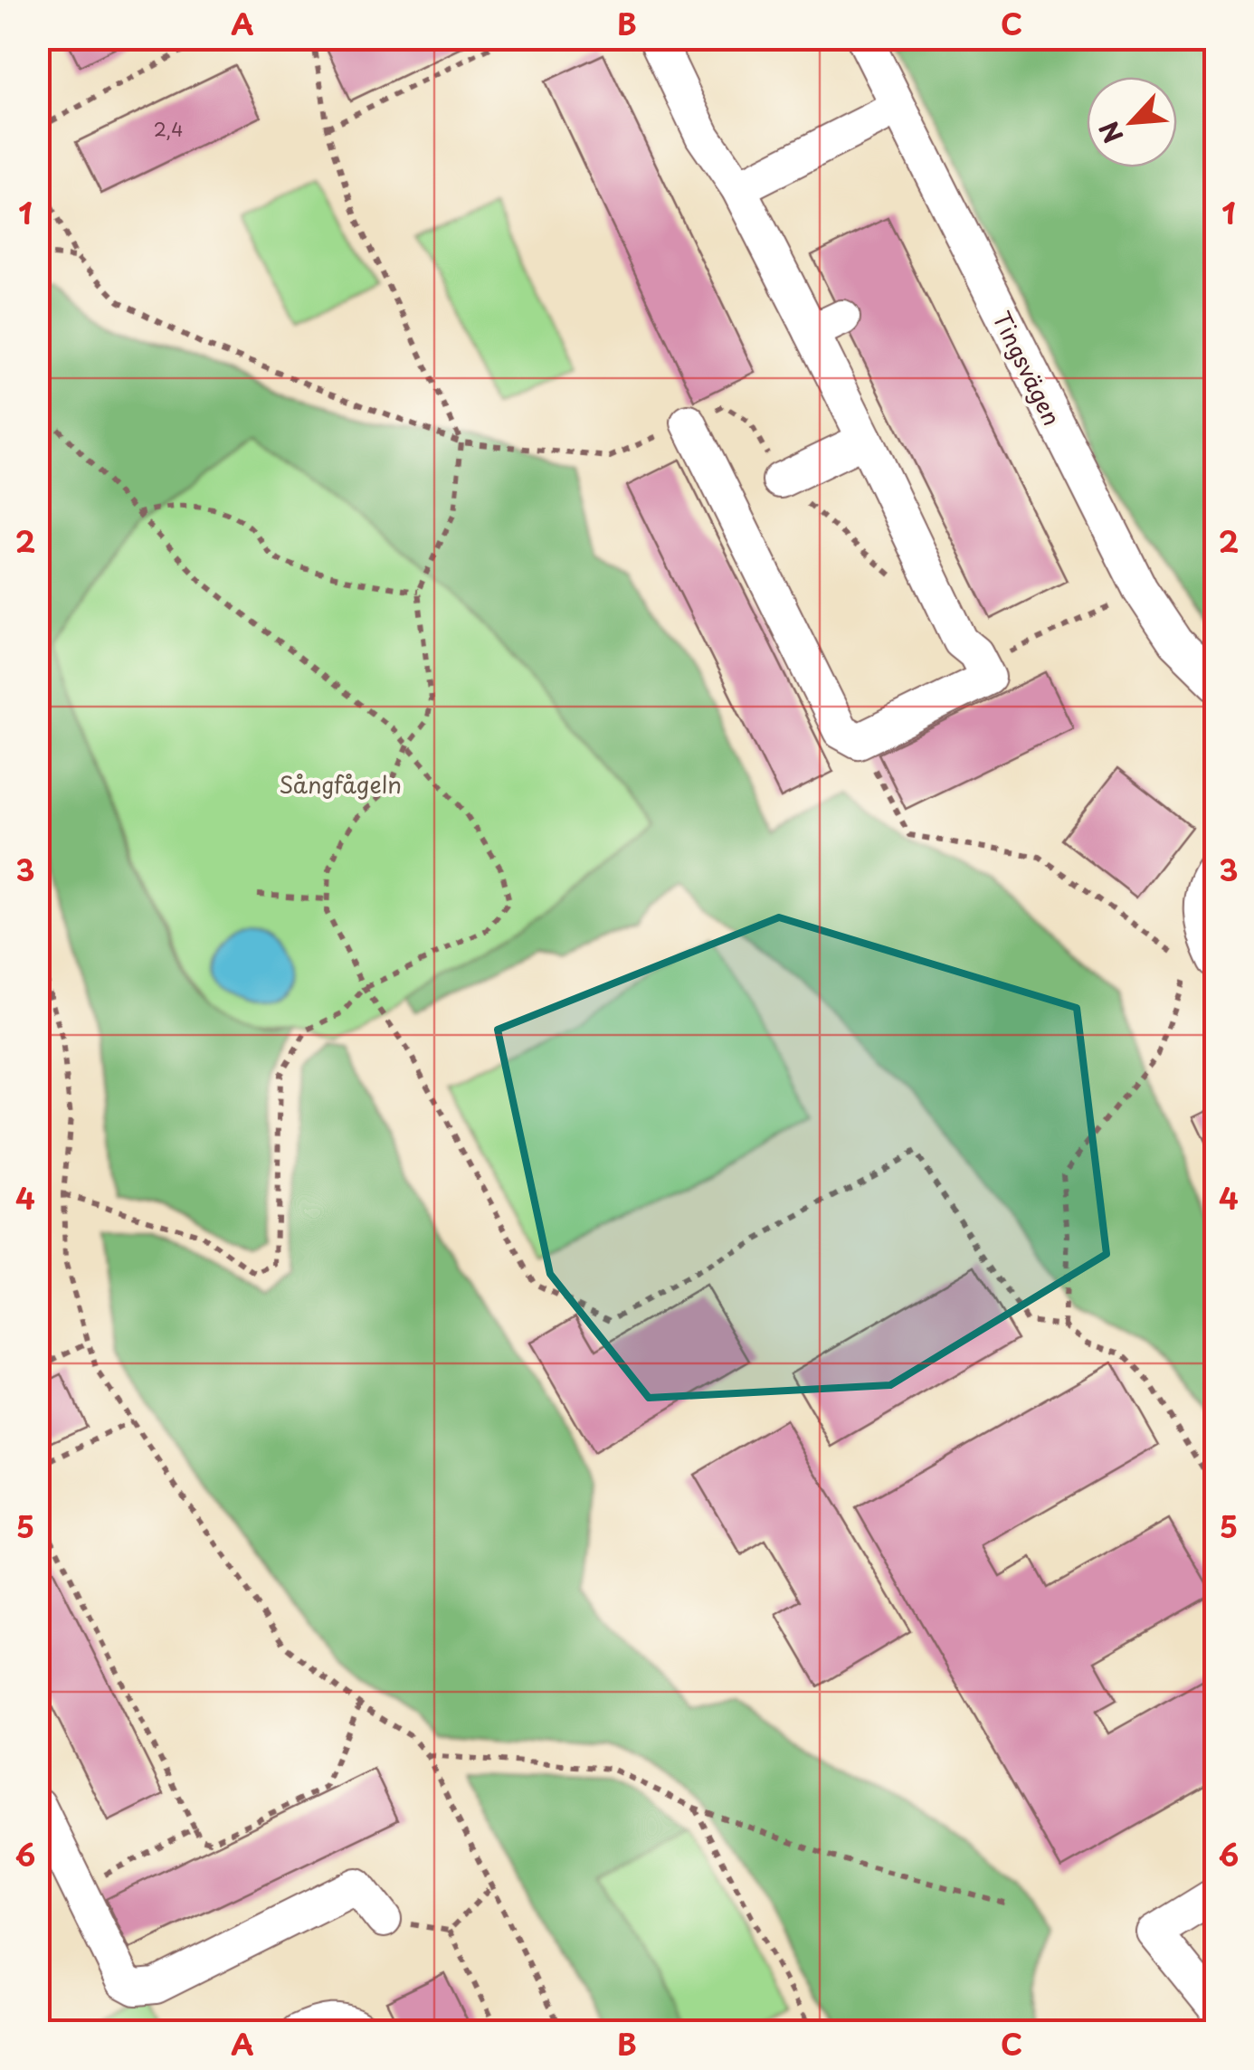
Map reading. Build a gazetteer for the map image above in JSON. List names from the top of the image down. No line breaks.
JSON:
{"streets":{"street":["Tingsvägen"]},"parks":["Sångfågeln"],"house_numbers":["2,4"],"north":"bottom left","grid":{"columns":["A","B","C"],"rows":["1","2","3","4","5","6"]}}
